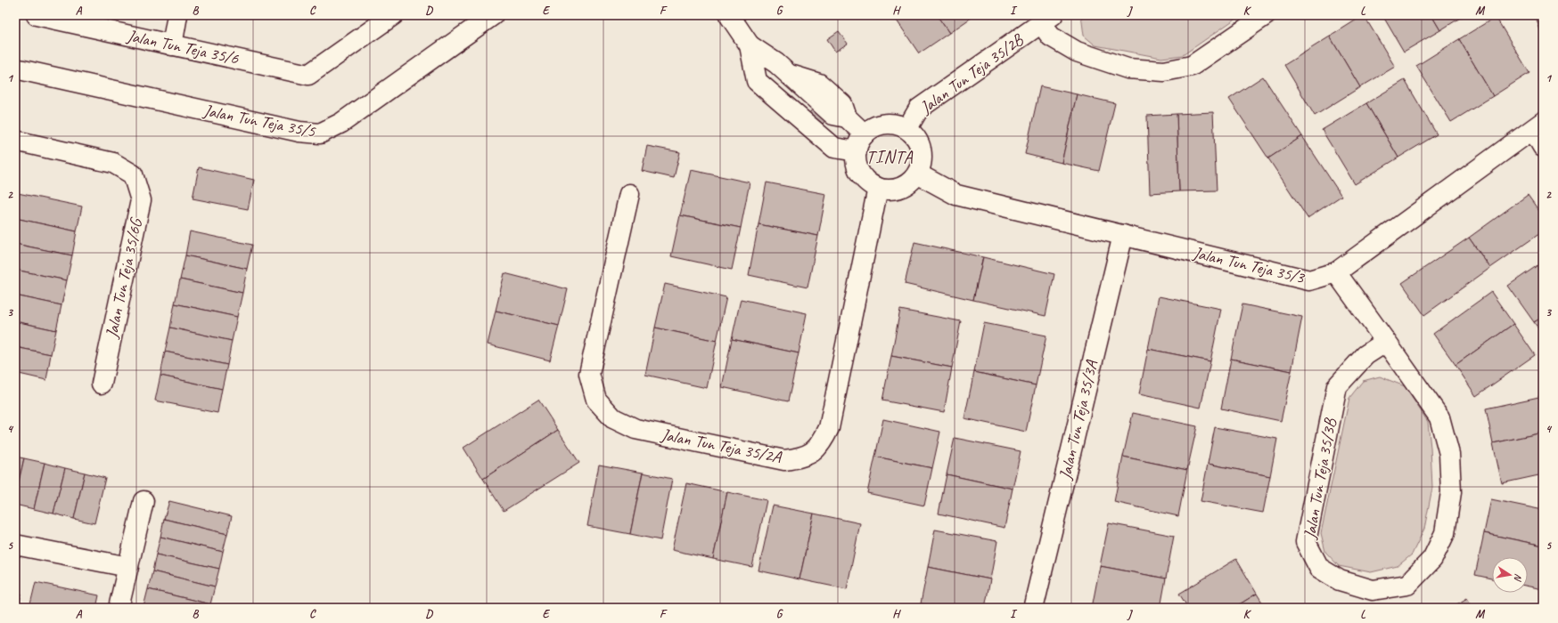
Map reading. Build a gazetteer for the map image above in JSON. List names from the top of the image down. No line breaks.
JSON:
{"streets":{"street":["Jalan Tun Teja 35/6","Jalan Tun Teja 35/2B","Jalan Tun Teja 35/5","Jalan Tun Teja 35/3","Jalan Tun Teja 35/6G","Jalan Tun Teja 35/3A","Jalan Tun Teja 35/2A","Jalan Tun Teja 35/3B"]},"crossings":[["Jalan Tun Teja 35/2B","Jalan Tun Teja 35/3"],["Jalan Tun Teja 35/2B","Jalan Tun Teja 35/2A"],["Jalan Tun Teja 35/3","Jalan Tun Teja 35/3A"],["Jalan Tun Teja 35/3","Jalan Tun Teja 35/2A"],["Jalan Tun Teja 35/3","Jalan Tun Teja 35/3B"]],"districts":["TINTA"],"north":"right","grid":{"columns":["A","B","C","D","E","F","G","H","I","J","K","L","M"],"rows":["1","2","3","4","5"]}}
